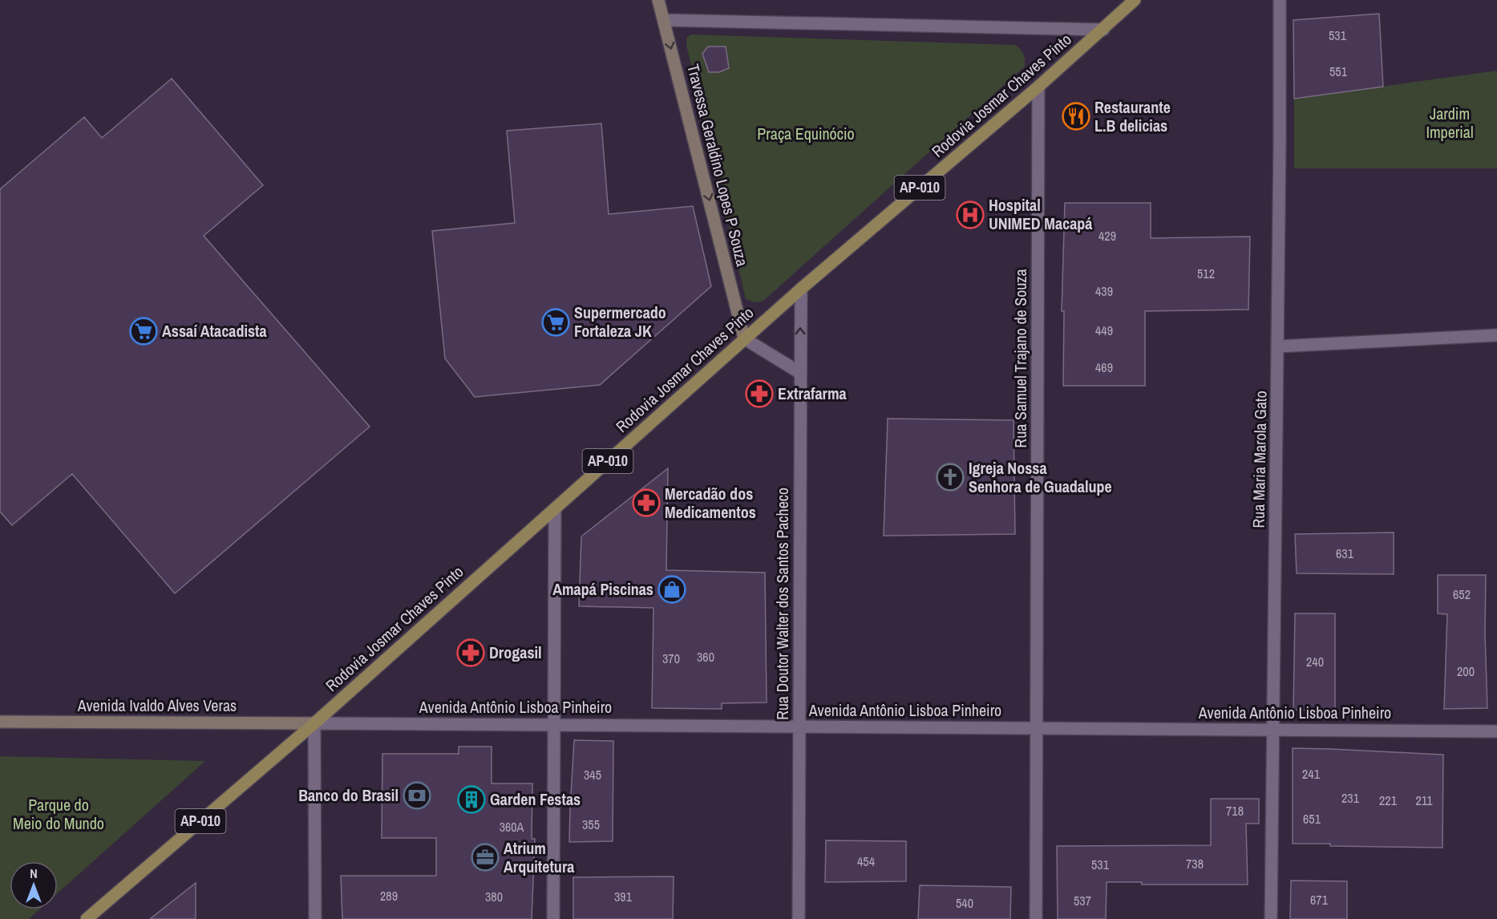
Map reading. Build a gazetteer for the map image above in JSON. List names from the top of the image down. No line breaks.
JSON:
{"streets":{"main road":["Rodovia Josmar Chaves Pinto","Travessa Geraldino Lopes P Souza","AP-010","Avenida Ivaldo Alves Veras"],"street":["Rua Samuel Trajano de Souza","Rua Maria Marola Gato","Rua Doutor Walter dos Santos Pacheco","Avenida Antônio Lisboa Pinheiro"]},"crossings":[["Rodovia Josmar Chaves Pinto","Travessa Geraldino Lopes P Souza"],["Rodovia Josmar Chaves Pinto","Rua Samuel Trajano de Souza"],["Rodovia Josmar Chaves Pinto","Rua Doutor Walter dos Santos Pacheco"],["Rodovia Josmar Chaves Pinto","Avenida Ivaldo Alves Veras"],["Rodovia Josmar Chaves Pinto","Avenida Antônio Lisboa Pinheiro"],["Rua Samuel Trajano de Souza","Avenida Antônio Lisboa Pinheiro"],["Rua Maria Marola Gato","Avenida Antônio Lisboa Pinheiro"],["Rua Doutor Walter dos Santos Pacheco","Avenida Antônio Lisboa Pinheiro"],["Avenida Ivaldo Alves Veras","Avenida Antônio Lisboa Pinheiro"]],"one_way":["Travessa Geraldino Lopes P Souza"],"parks":["Jardim Imperial","Praça Equinócio","Parque do Meio do Mundo"],"places":{"restaurant":["Restaurante L.B delicias"],"hospital":["Hospital UNIMED Macapá"],"supermarket":["Supermercado Fortaleza JK","Assaí Atacadista"],"pharmacy":["Extrafarma","Mercadão dos Medicamentos","Drogasil"],"church":["Igreja Nossa Senhora de Guadalupe"],"shop":["Amapá Piscinas"],"bank":["Banco do Brasil"],"building":["Garden Festas"],"office":["Atrium Arquitetura"]},"house_numbers":["531","551","429","512","439","449","469","631","652","360","370","240","200","241","345","231","221","211","718","651","355","360A","454","738","531","289","380","391","671","537","540"],"north":"top"}
